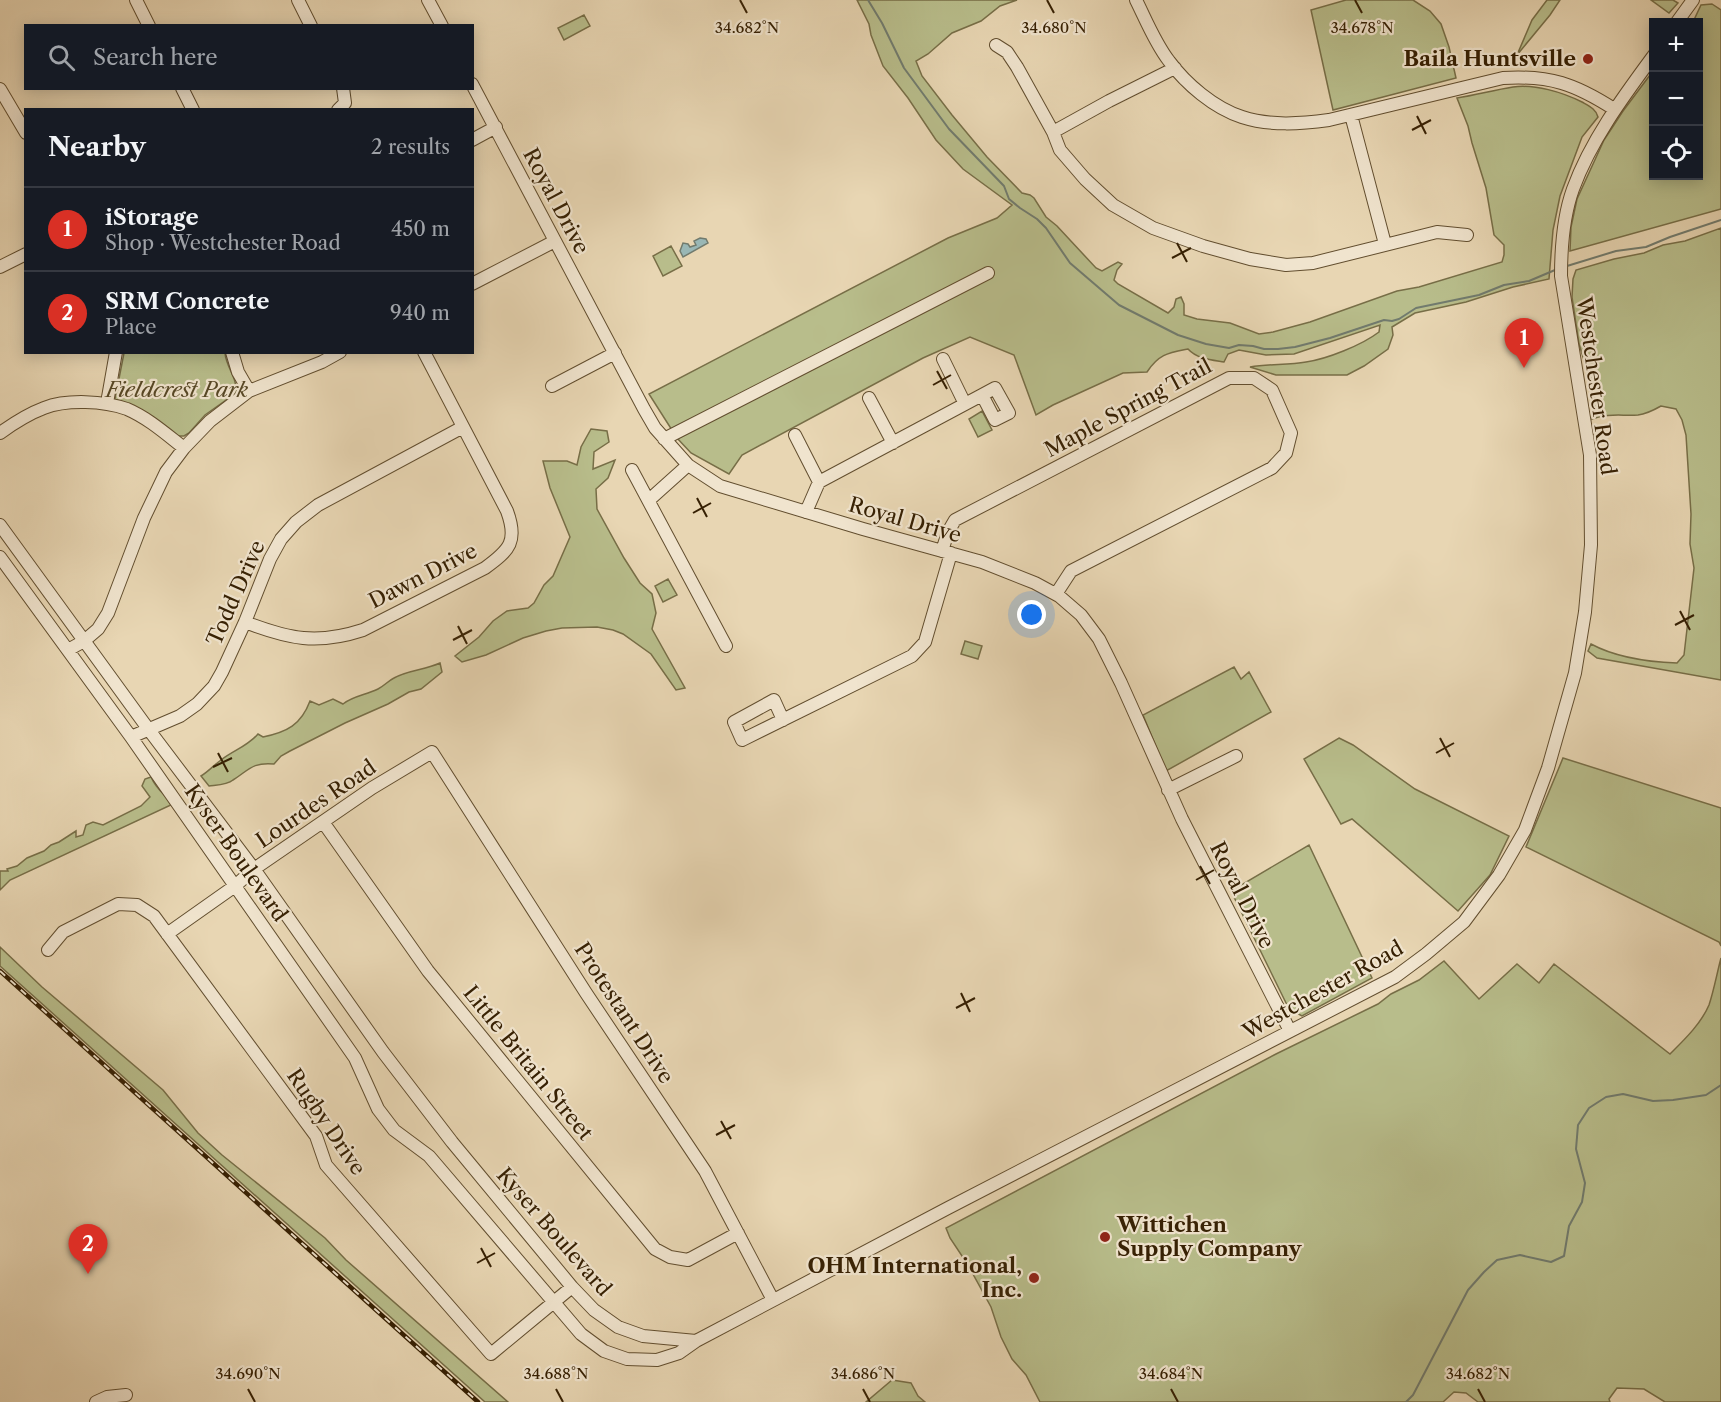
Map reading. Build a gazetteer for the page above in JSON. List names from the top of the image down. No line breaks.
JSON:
{"streets":{"street":["Royal Drive","Westchester Road","Maple Spring Trail","Dawn Drive","Todd Drive","Lourdes Road","Kyser Boulevard","Protestant Drive","Little Britain Street","Rugby Drive"]},"crossings":[["Royal Drive","Westchester Road"],["Royal Drive","Maple Spring Trail"],["Westchester Road","Kyser Boulevard"],["Westchester Road","Protestant Drive"],["Dawn Drive","Todd Drive"],["Todd Drive","Kyser Boulevard"],["Lourdes Road","Kyser Boulevard"],["Lourdes Road","Protestant Drive"],["Lourdes Road","Little Britain Street"],["Lourdes Road","Rugby Drive"],["Kyser Boulevard","Rugby Drive"],["Protestant Drive","Little Britain Street"]],"parks":["Fieldcrest Park"],"places":["Baila Huntsville","Wittichen Supply Company","OHM International, Inc."],"page":{"map_buttons":["+","−"],"search":"Search here","heading":["Nearby","2 results"],"list":[{"mark":"1","name":"iStorage","note":"Shop · Westchester Road","value":"450 m"},{"mark":"2","name":"SRM Concrete","note":"Place","value":"940 m"}],"pins":["1","2"]},"coordinates":["34.682°N","34.680°N","34.678°N","34.690°N","34.688°N","34.686°N","34.684°N"]}
